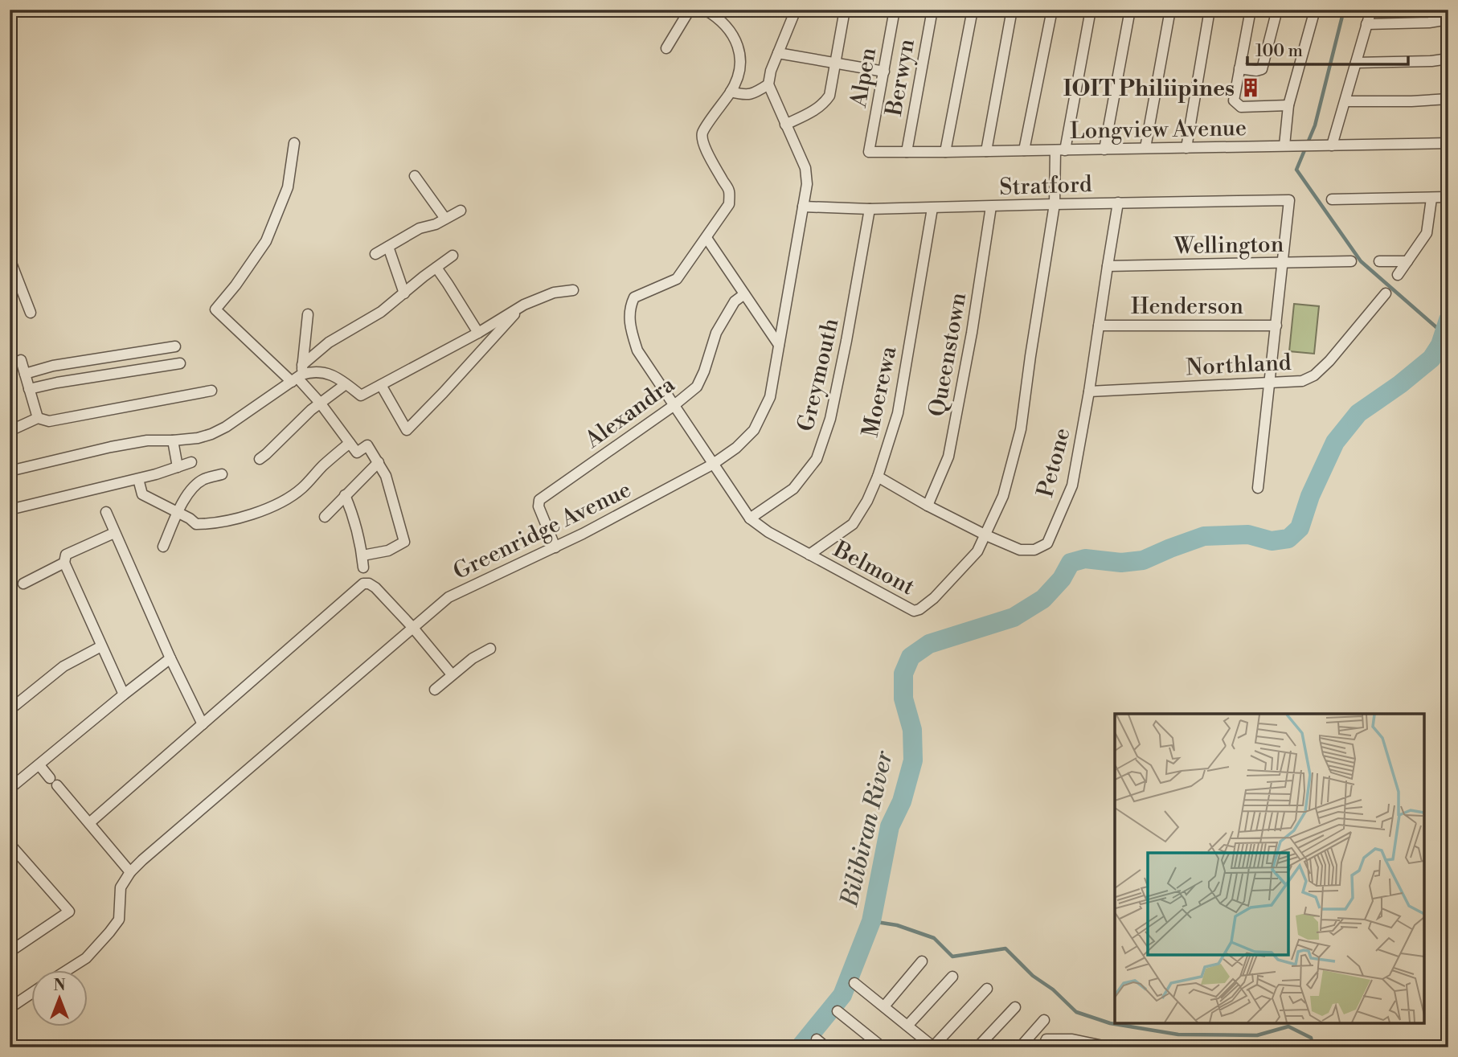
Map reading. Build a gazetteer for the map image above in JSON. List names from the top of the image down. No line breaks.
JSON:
{"streets":{"street":["Alpen","Berwyn","Longview Avenue","Stratford","Wellington","Henderson","Queenstown","Northland","Greymouth","Moerewa","Alexandra","Petone","Greenridge Avenue","Belmont"]},"crossings":[["Alpen","Longview Avenue"],["Berwyn","Longview Avenue"],["Longview Avenue","Belmont"],["Stratford","Wellington"],["Stratford","Queenstown"],["Stratford","Greymouth"],["Stratford","Moerewa"],["Stratford","Petone"],["Stratford","Greenridge Avenue"],["Stratford","Belmont"],["Wellington","Petone"],["Henderson","Petone"],["Queenstown","Petone"],["Northland","Petone"],["Greymouth","Belmont"],["Moerewa","Petone"],["Moerewa","Belmont"],["Alexandra","Greenridge Avenue"],["Alexandra","Belmont"],["Petone","Belmont"],["Greenridge Avenue","Belmont"]],"water":["Bilibiran River"],"places":{"building":["IOIT Philiipines"]},"scale_bar":"100 m","north":"top"}
